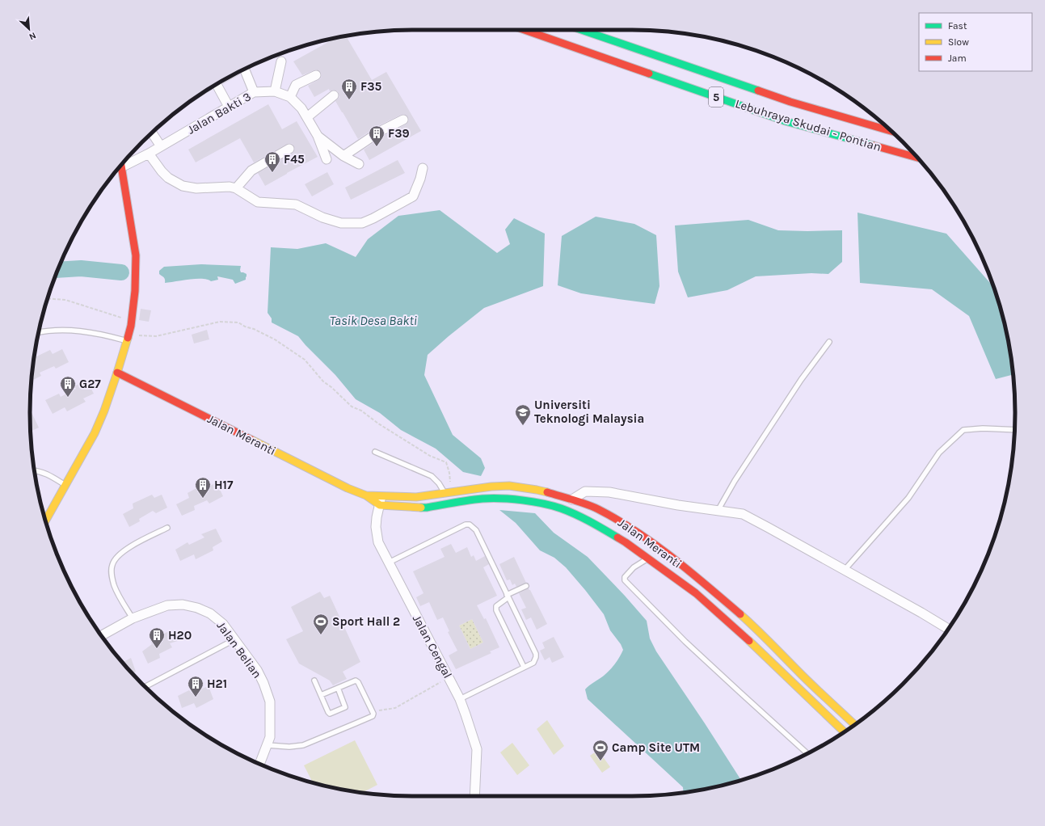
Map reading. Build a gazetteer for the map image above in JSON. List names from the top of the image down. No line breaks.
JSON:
{"streets":{"main road":["5","Lebuhraya Skudai - Pontian","Jalan Meranti"],"street":["Jalan Bakti 3","Jalan Cengal","Jalan Belian"]},"crossings":[["Jalan Meranti","Jalan Cengal"]],"water":["Tasik Desa Bakti"],"places":{"building":["F35","F39","F45","G27","H17","H20","H21"],"school or university":["Universiti Teknologi Malaysia"],"sports":["Sport Hall 2","Camp Site UTM"]},"legend":["Fast","Slow","Jam"],"north":"bottom right"}
